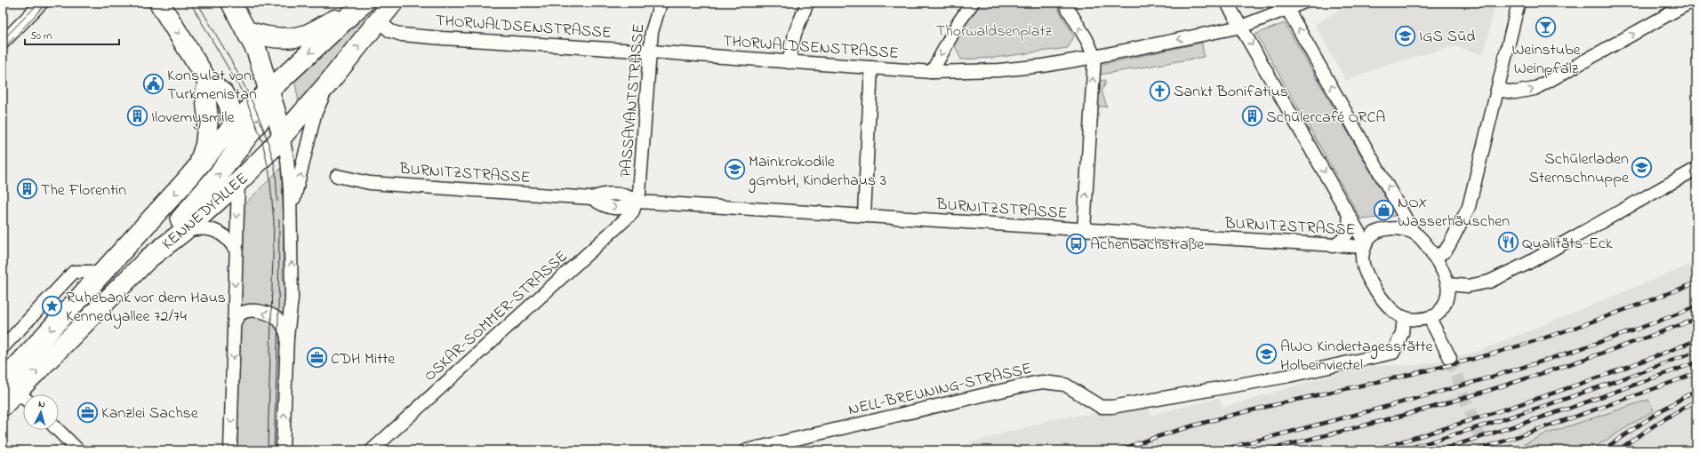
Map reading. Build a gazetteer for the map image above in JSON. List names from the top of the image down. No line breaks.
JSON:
{"streets":{"main road":["KENNEDYALLEE"],"street":["THORWALDSENSTRASSE","PASSAVANTSTRASSE","BURNITZSTRASSE","OSKAR-SOMMER-STRASSE","NELL-BREUNING-STRASSE"]},"crossings":[["THORWALDSENSTRASSE","PASSAVANTSTRASSE"],["THORWALDSENSTRASSE","KENNEDYALLEE"],["PASSAVANTSTRASSE","BURNITZSTRASSE"],["PASSAVANTSTRASSE","OSKAR-SOMMER-STRASSE"],["BURNITZSTRASSE","OSKAR-SOMMER-STRASSE"],["BURNITZSTRASSE","NELL-BREUNING-STRASSE"]],"parks":["Thorwaldsenplatz"],"places":{"bar":["Weinstube Weinpfalz"],"school or university":["IGS Süd","Schülerladen Sternschnuppe","Mainkrokodile gGmbH, Kinderhaus 3","AWO Kindertagesstätte Holbeinviertel"],"public building":["Konsulat von Turkmenistan"],"church":["Sankt Bonifatius"],"building":["Ilovemysmile","Schülercafé ORCA","The Florentin"],"shop":["NOX Wasserhäuschen"],"restaurant":["Qualitäts-Eck"],"bus stop":["Achenbachstraße"],"place":["Ruhebank vor dem Haus Kennedyallee 72/74"],"office":["CDH Mitte","Kanzlei Sachse"]},"scale_bar":"50 m","north":"top"}
